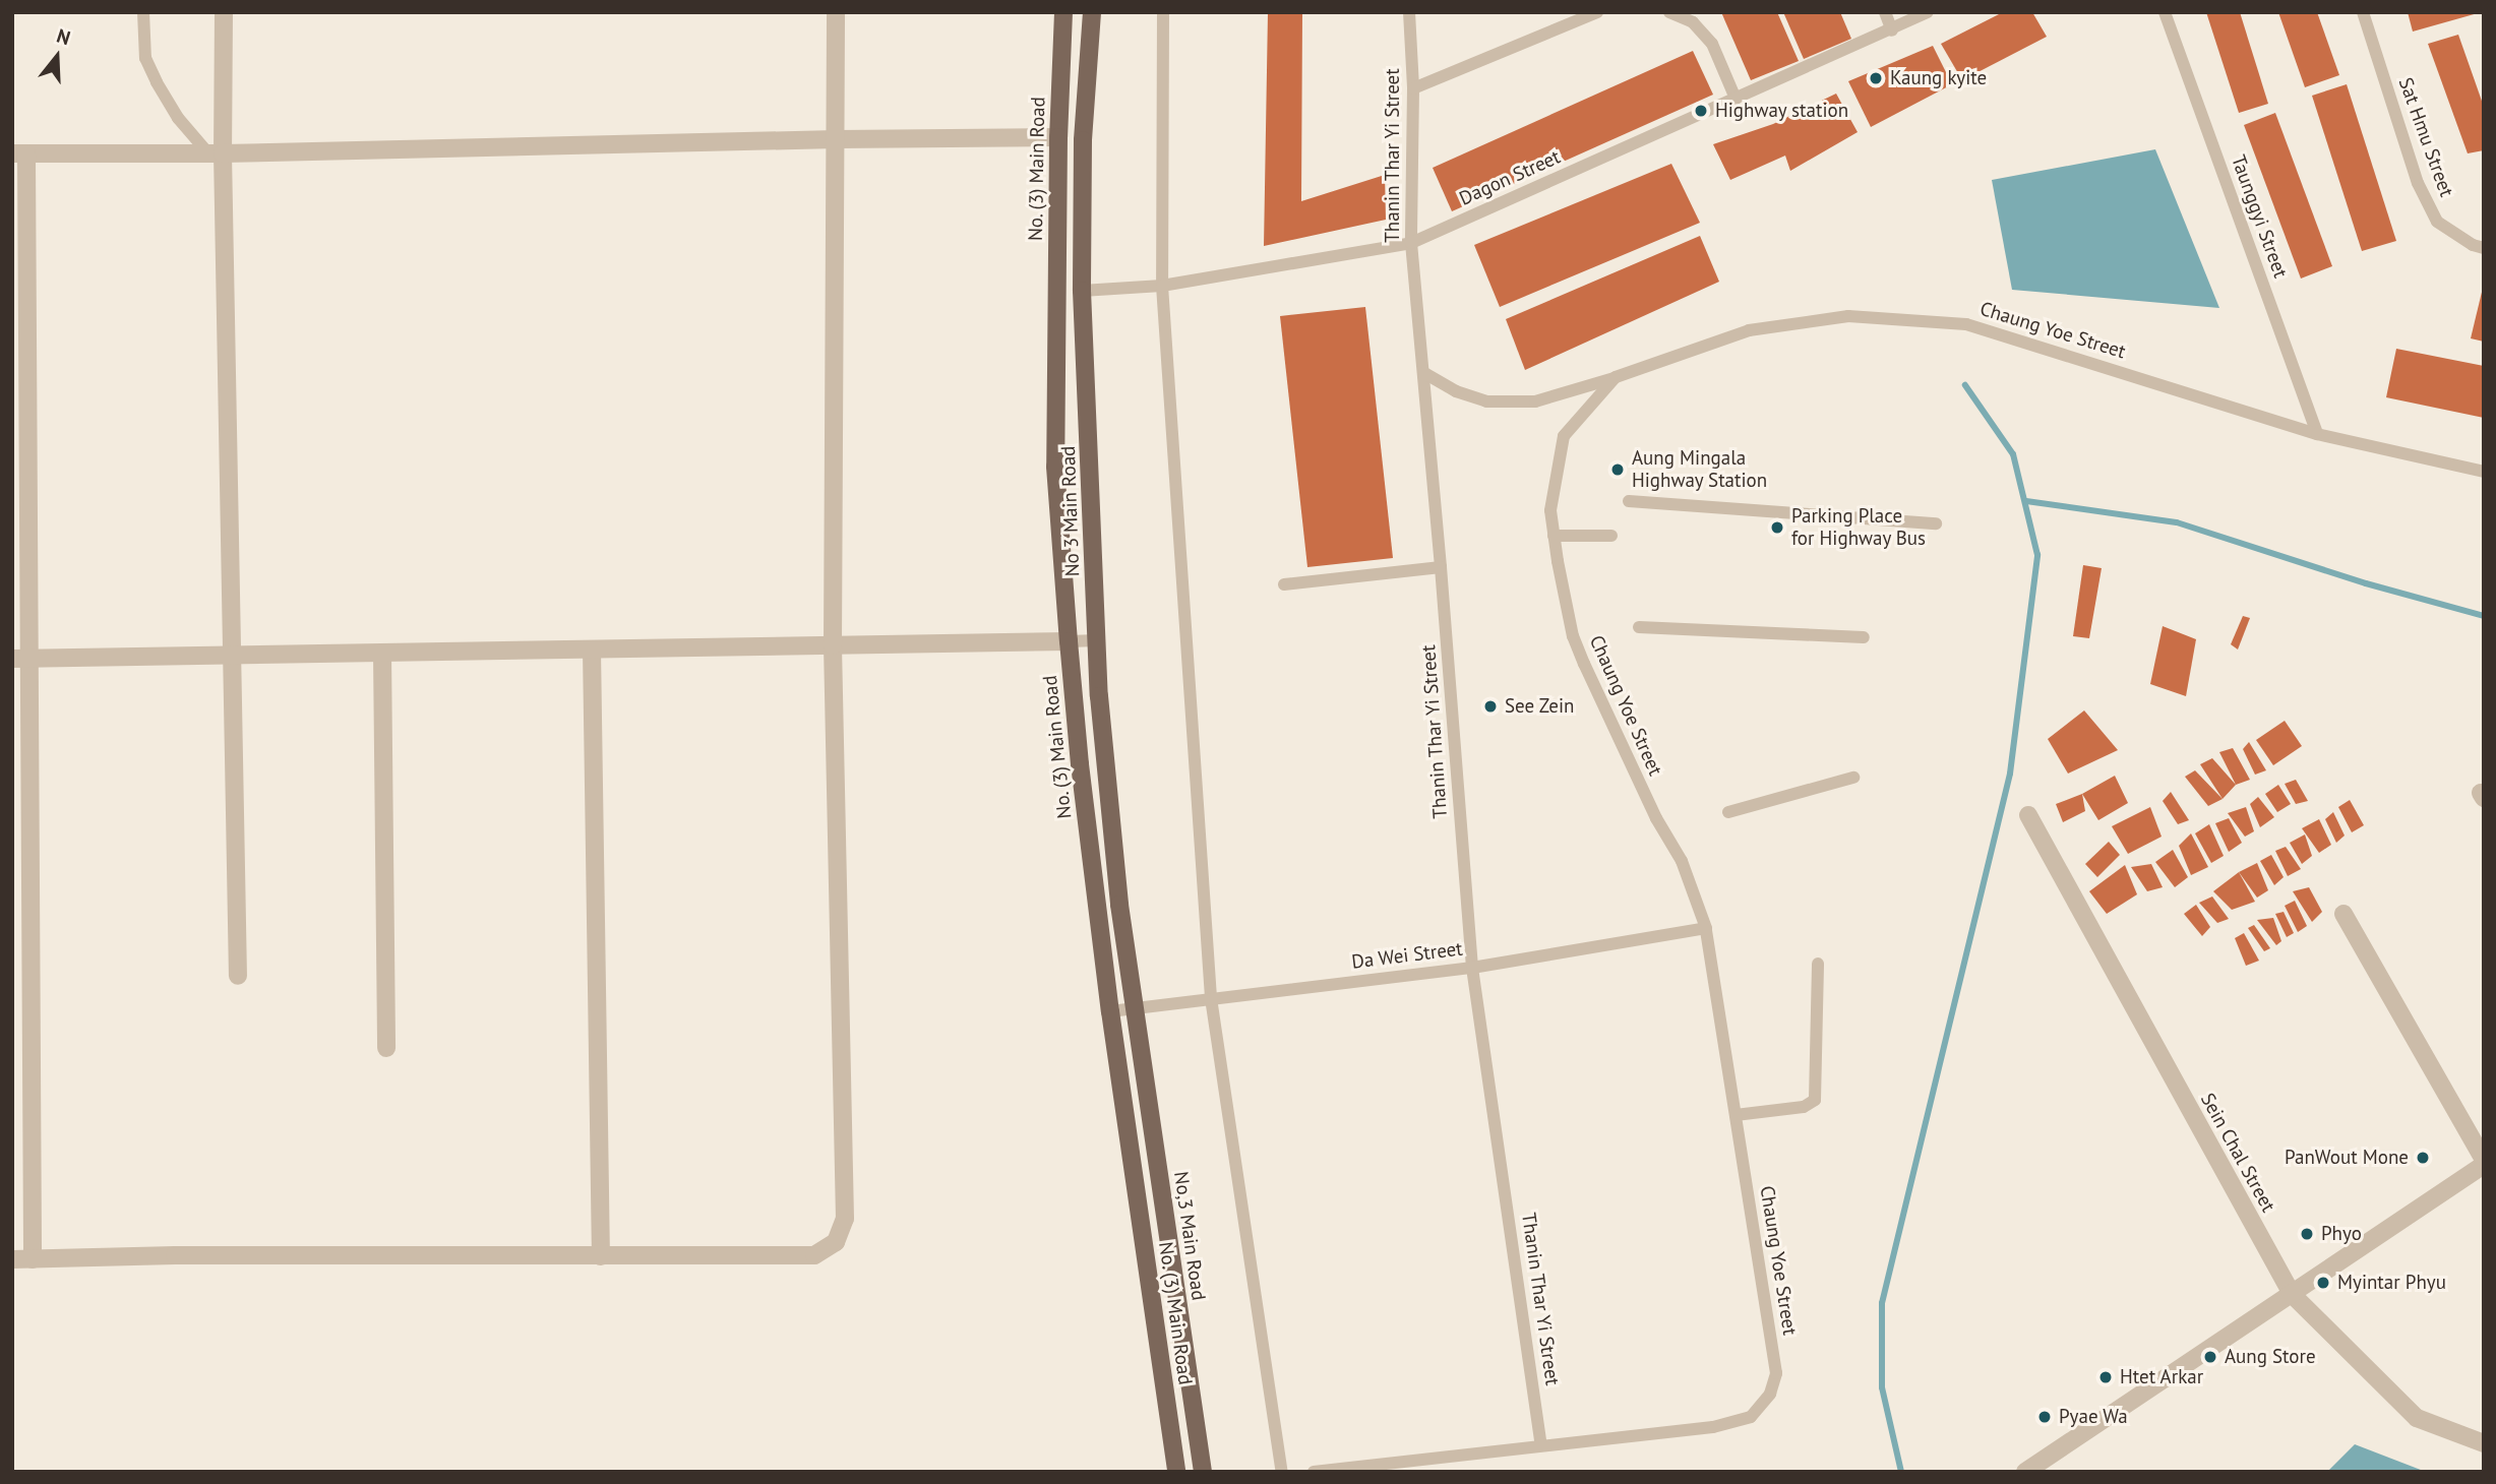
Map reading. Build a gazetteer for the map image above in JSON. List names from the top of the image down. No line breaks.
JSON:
{"streets":{"main road":["No. (3) Main Road","No 3 Main Road","No,3 Main Road"],"street":["Sein Chal Street"],"lane":["Sat Hmu Street","Thanin Thar Yi Street","Dagon Street","Taunggyi Street","Chaung Yoe Street","Da Wei Street"]},"crossings":[["Thanin Thar Yi Street","Dagon Street"],["Thanin Thar Yi Street","Chaung Yoe Street"],["Thanin Thar Yi Street","Da Wei Street"],["No. (3) Main Road","Da Wei Street"],["Dagon Street","No 3 Main Road"],["Taunggyi Street","Chaung Yoe Street"],["Chaung Yoe Street","Da Wei Street"],["No 3 Main Road","Da Wei Street"],["No 3 Main Road","No,3 Main Road"],["Da Wei Street","No,3 Main Road"]],"places":["Kaung kyite","Highway station","Aung Mingala Highway Station","Parking Place for Highway Bus","See Zein","PanWout Mone","Phyo","Myintar Phyu","Aung Store","Htet Arkar","Pyae Wa"],"north":"top"}
